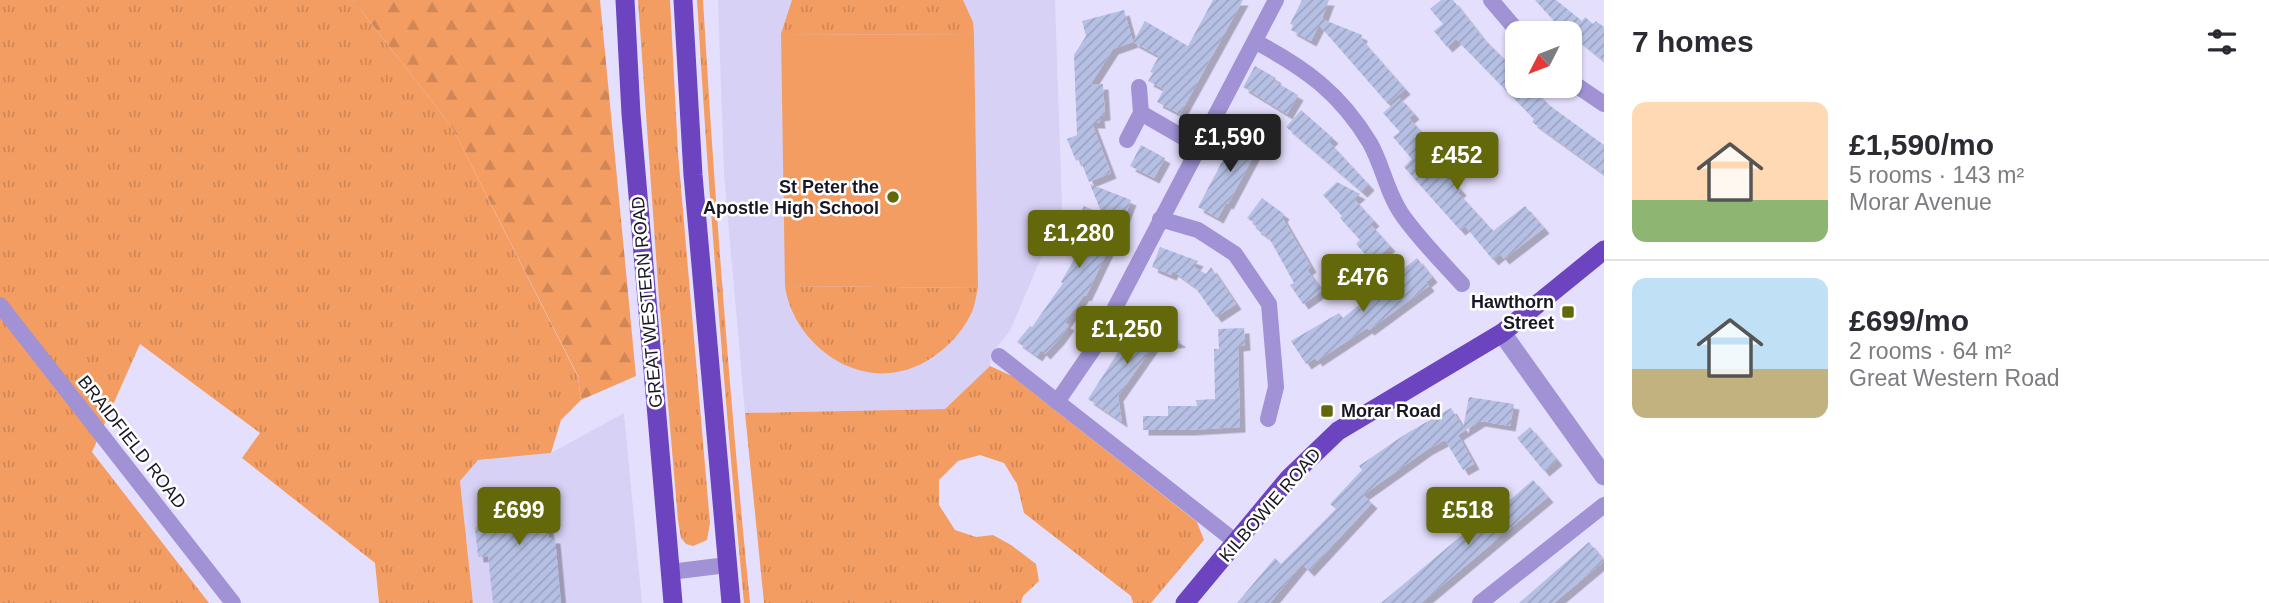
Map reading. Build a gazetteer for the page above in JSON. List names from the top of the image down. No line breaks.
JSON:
{"streets":{"main road":["GREAT WESTERN ROAD","KILBOWIE ROAD"],"street":["BRAIDFIELD ROAD"]},"places":{"other":["St Peter the Apostle High School"],"transit":["Hawthorn Street","Morar Road"]},"north":"bottom left","page":{"heading":"7 homes","list":[{"name":"£1,590/mo","note":"5 rooms · 143 m² · Morar Avenue"},{"name":"£699/mo","note":"2 rooms · 64 m² · Great Western Road"}],"price":["£1,590","£452","£1,280","£476","£1,250","£699","£518"]}}
